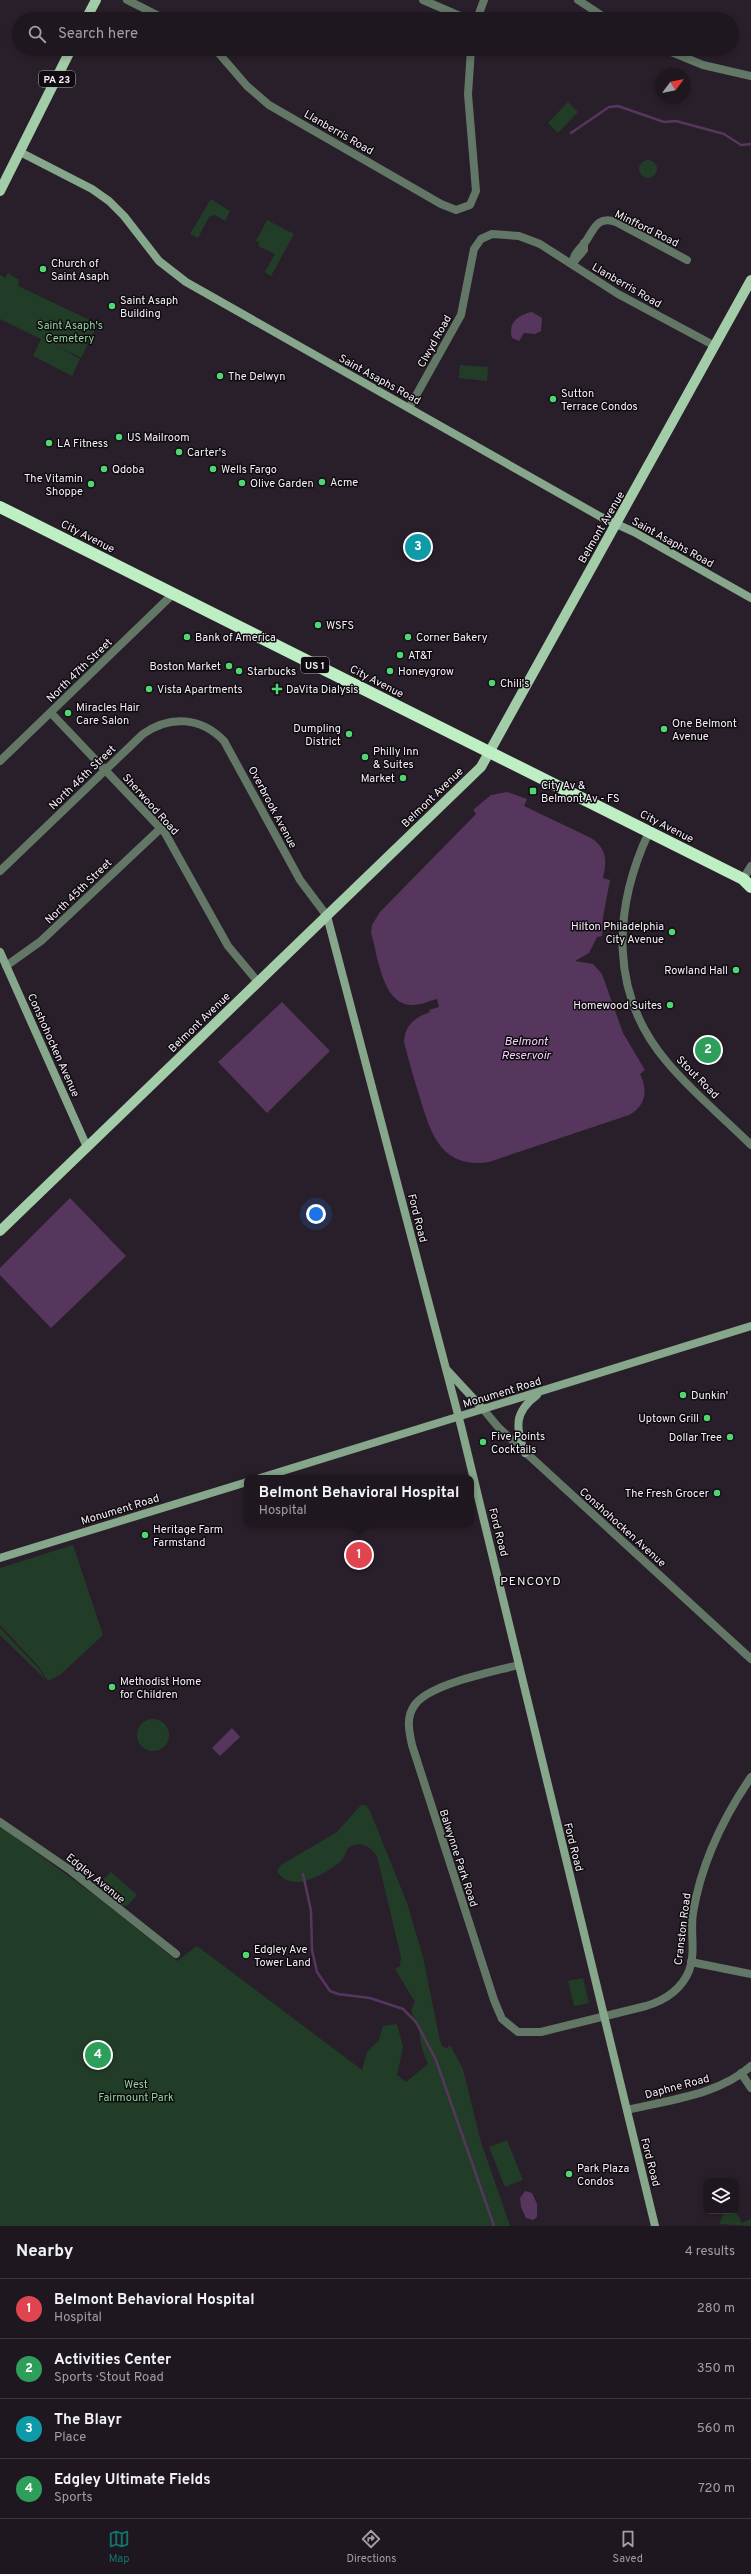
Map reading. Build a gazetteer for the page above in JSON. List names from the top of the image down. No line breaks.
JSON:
{"streets":{"highway":["City Avenue","US 1"],"main road":["PA 23","Belmont Avenue"],"street":["Llanberris Road","Minfford Road","Clwyd Road","Saint Asaphs Road","North 47th Street","North 46th Street","Sherwood Road","Overbrook Avenue","North 45th Street","Conshohocken Avenue","Stout Road","Ford Road","Monument Road","Balwynne Park Road","Edgley Avenue","Cranston Road","Daphne Road"]},"crossings":[["PA 23","Saint Asaphs Road"],["Llanberris Road","Minfford Road"],["Llanberris Road","Clwyd Road"],["Llanberris Road","Belmont Avenue"],["Clwyd Road","Saint Asaphs Road"],["Saint Asaphs Road","Belmont Avenue"],["Belmont Avenue","City Avenue"],["Belmont Avenue","Sherwood Road"],["Belmont Avenue","Overbrook Avenue"],["Belmont Avenue","Conshohocken Avenue"],["Belmont Avenue","Ford Road"],["City Avenue","North 47th Street"],["City Avenue","Stout Road"],["North 47th Street","Sherwood Road"],["North 46th Street","Sherwood Road"],["North 46th Street","Overbrook Avenue"],["Sherwood Road","North 45th Street"],["Overbrook Avenue","Ford Road"],["North 45th Street","Conshohocken Avenue"],["Conshohocken Avenue","Monument Road"],["Ford Road","Monument Road"],["Ford Road","Balwynne Park Road"],["Ford Road","Cranston Road"],["Ford Road","Daphne Road"],["Balwynne Park Road","Cranston Road"]],"districts":["PENCOYD"],"water":["Belmont Reservoir"],"parks":["Saint Asaph's Cemetery","West Fairmount Park"],"places":{"other":["Church of Saint Asaph","Saint Asaph Building","The Delwyn","Sutton Terrace Condos","US Mailroom","LA Fitness","Carter's","Qdoba","Wells Fargo","Acme","Olive Garden","The Vitamin Shoppe","WSFS","Bank of America","Corner Bakery","AT&T","Boston Market","Starbucks","Honeygrow","Chili's","Vista Apartments","Miracles Hair Care Salon","One Belmont Avenue","Dumpling District","Philly Inn & Suites","Market","Hilton Philadelphia City Avenue","Rowland Hall","Homewood Suites","Dunkin'","Uptown Grill","Dollar Tree","Five Points Cocktails","The Fresh Grocer","Heritage Farm Farmstand","Methodist Home for Children","Edgley Ave Tower Land","Park Plaza Condos"],"health":["DaVita Dialysis"],"transit":["City Av & Belmont Av - FS"]},"north":"top right","page":{"search":"Search here","pins":["3","2","1","4"],"popup":["Belmont Behavioral Hospital","Hospital"],"heading":["Nearby","4 results"],"list":[{"mark":"1","name":"Belmont Behavioral Hospital","note":"Hospital","value":"280 m"},{"mark":"2","name":"Activities Center","note":"Sports · Stout Road","value":"350 m"},{"mark":"3","name":"The Blayr","note":"Place","value":"560 m"},{"mark":"4","name":"Edgley Ultimate Fields","note":"Sports","value":"720 m"}],"nav":["Map","Directions","Saved"]}}
